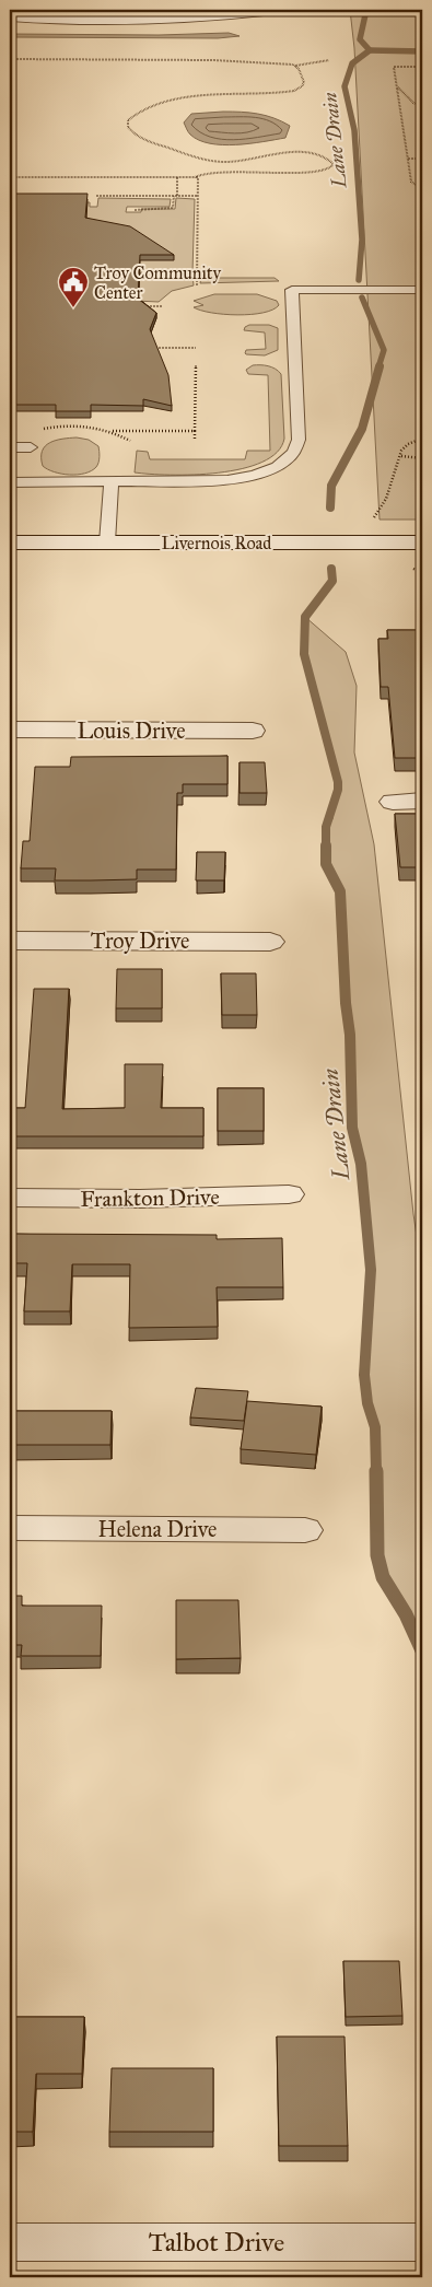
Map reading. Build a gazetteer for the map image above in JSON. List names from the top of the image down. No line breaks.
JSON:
{"streets":{"street":["Livernois Road","Louis Drive","Troy Drive","Frankton Drive","Helena Drive","Talbot Drive"]},"water":["Lane Drain"],"places":{"public building":["Troy Community Center"]}}
